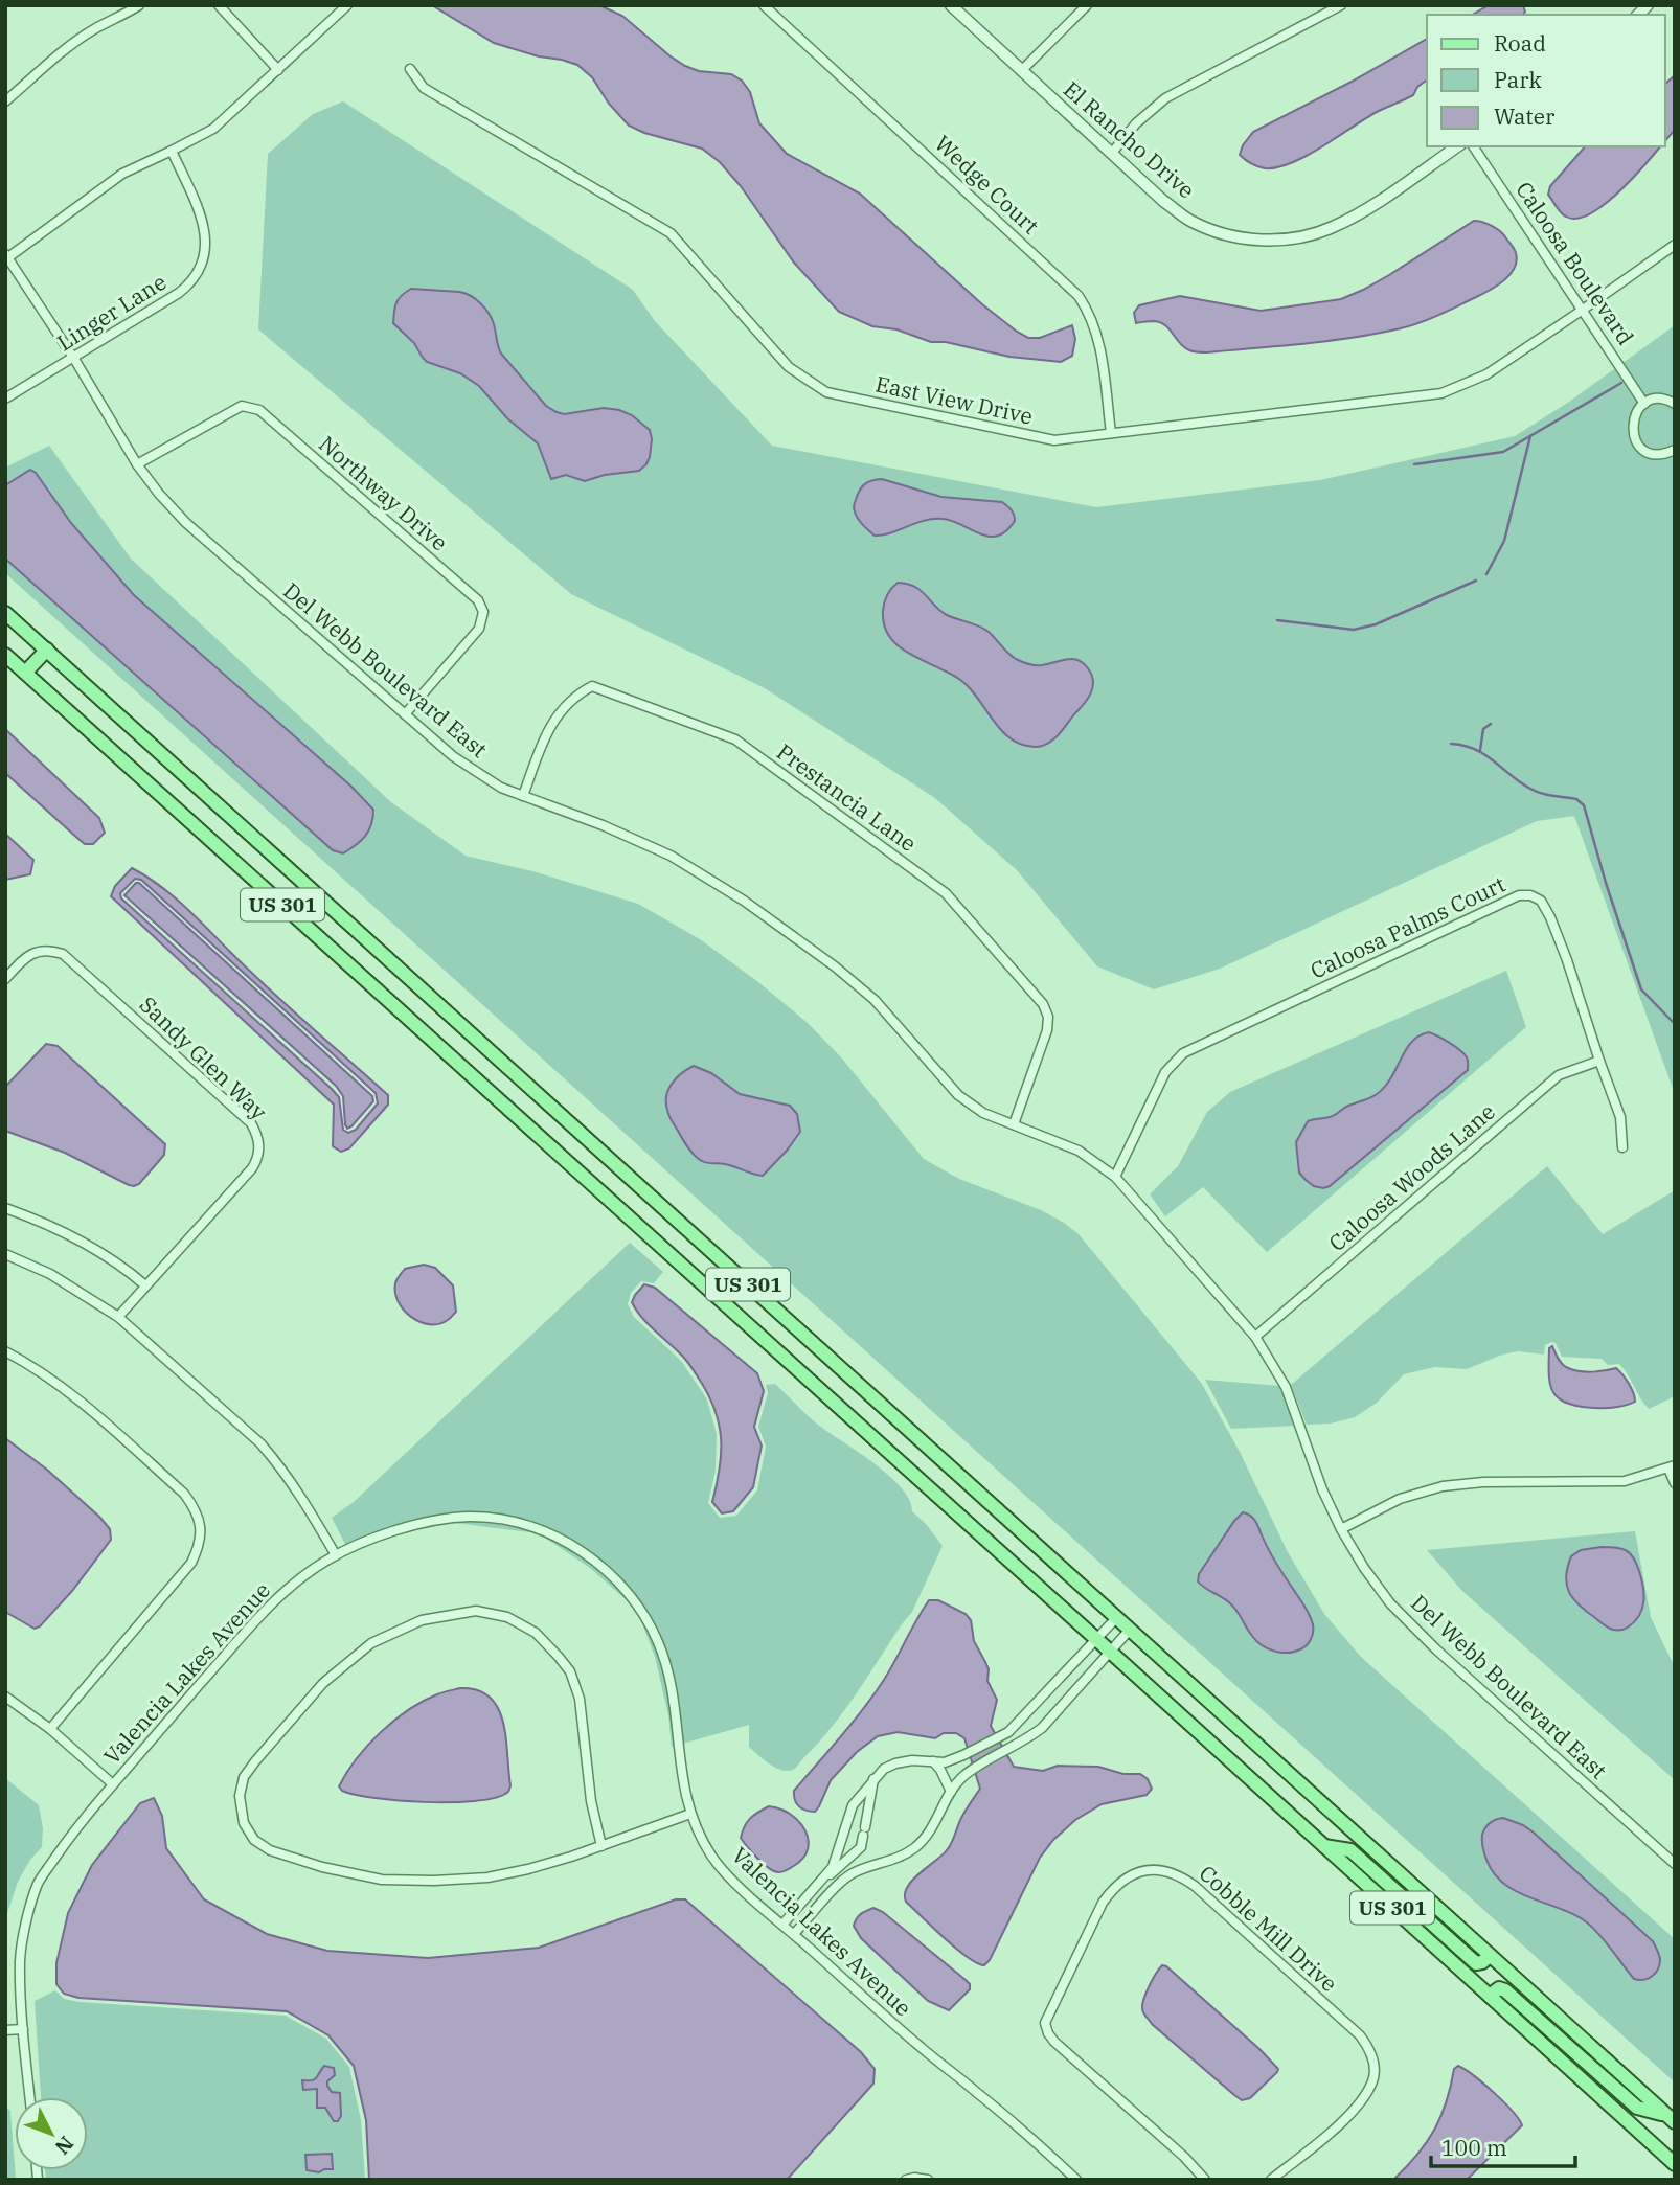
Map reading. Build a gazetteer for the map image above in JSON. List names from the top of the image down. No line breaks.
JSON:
{"streets":{"main road":["US 301"],"street":["El Rancho Drive","Wedge Court","Caloosa Boulevard","Linger Lane","East View Drive","Northway Drive","Del Webb Boulevard East","Prestancia Lane","Caloosa Palms Court","Sandy Glen Way","Caloosa Woods Lane","Valencia Lakes Avenue","Cobble Mill Drive"]},"crossings":[["Wedge Court","East View Drive"],["Caloosa Boulevard","East View Drive"],["Linger Lane","Del Webb Boulevard East"],["Northway Drive","Del Webb Boulevard East"],["Del Webb Boulevard East","Prestancia Lane"],["Del Webb Boulevard East","Caloosa Palms Court"],["Del Webb Boulevard East","Caloosa Woods Lane"],["Caloosa Palms Court","Caloosa Woods Lane"]],"legend":["Road","Park","Water"],"scale_bar":"100 m","north":"bottom right"}
